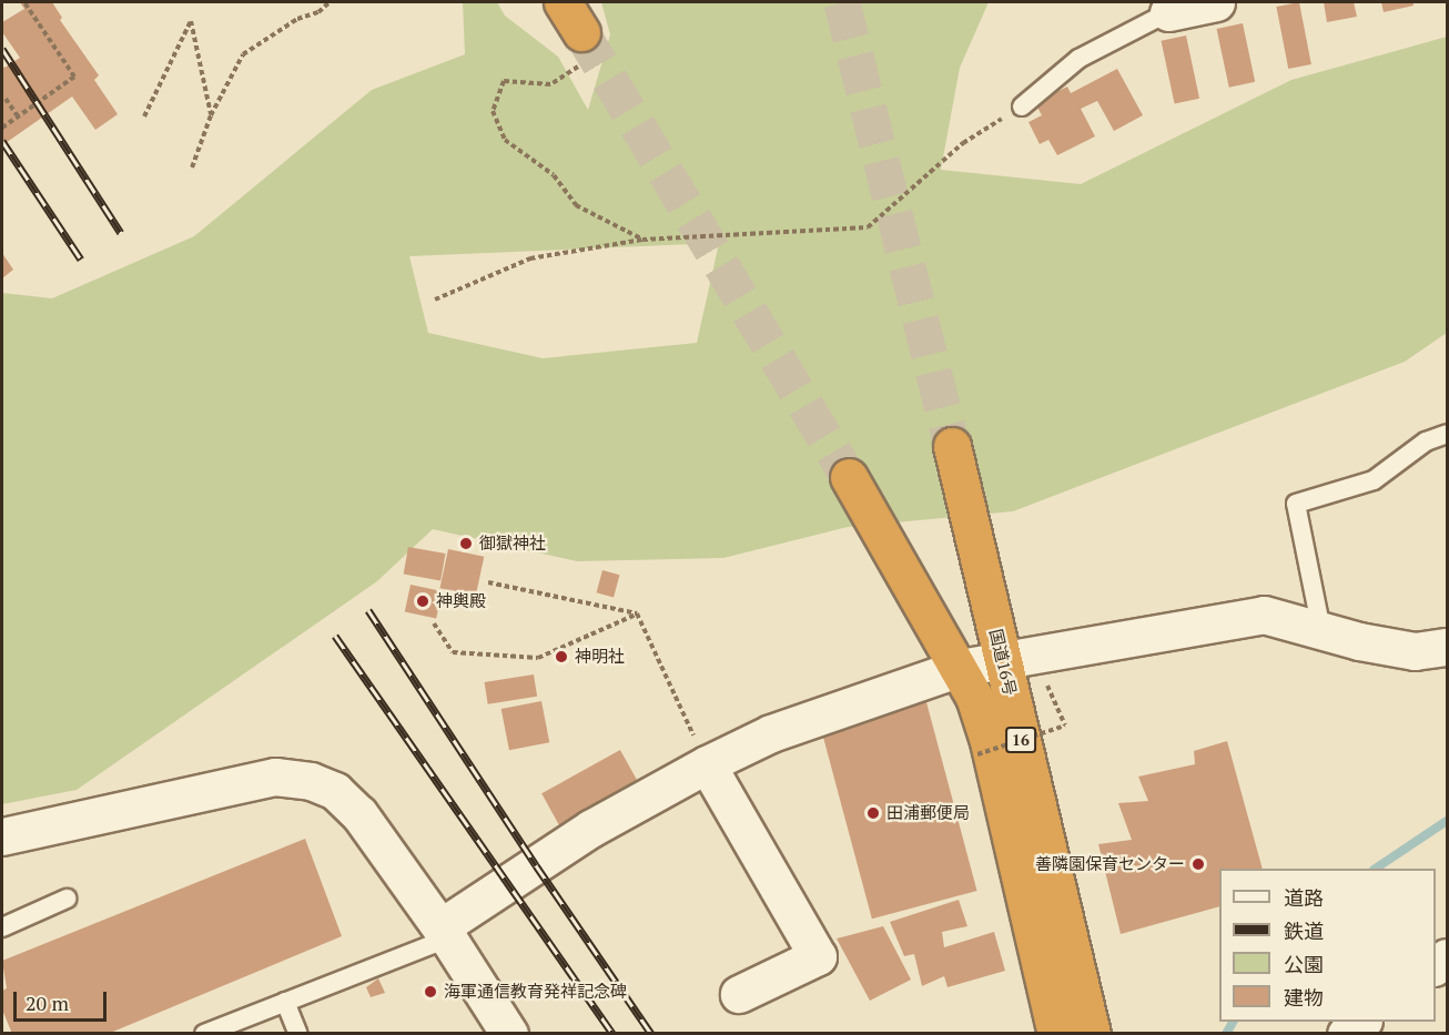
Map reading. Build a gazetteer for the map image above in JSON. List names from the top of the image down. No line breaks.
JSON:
{"streets":{"highway":["国道16号","16"]},"places":["御獄神社","神輿殿","神明社","田浦郵便局","善隣園保育センター","海軍通信教育発祥記念碑"],"legend":["道路","鉄道","公園","建物"],"scale_bar":"20 m"}
